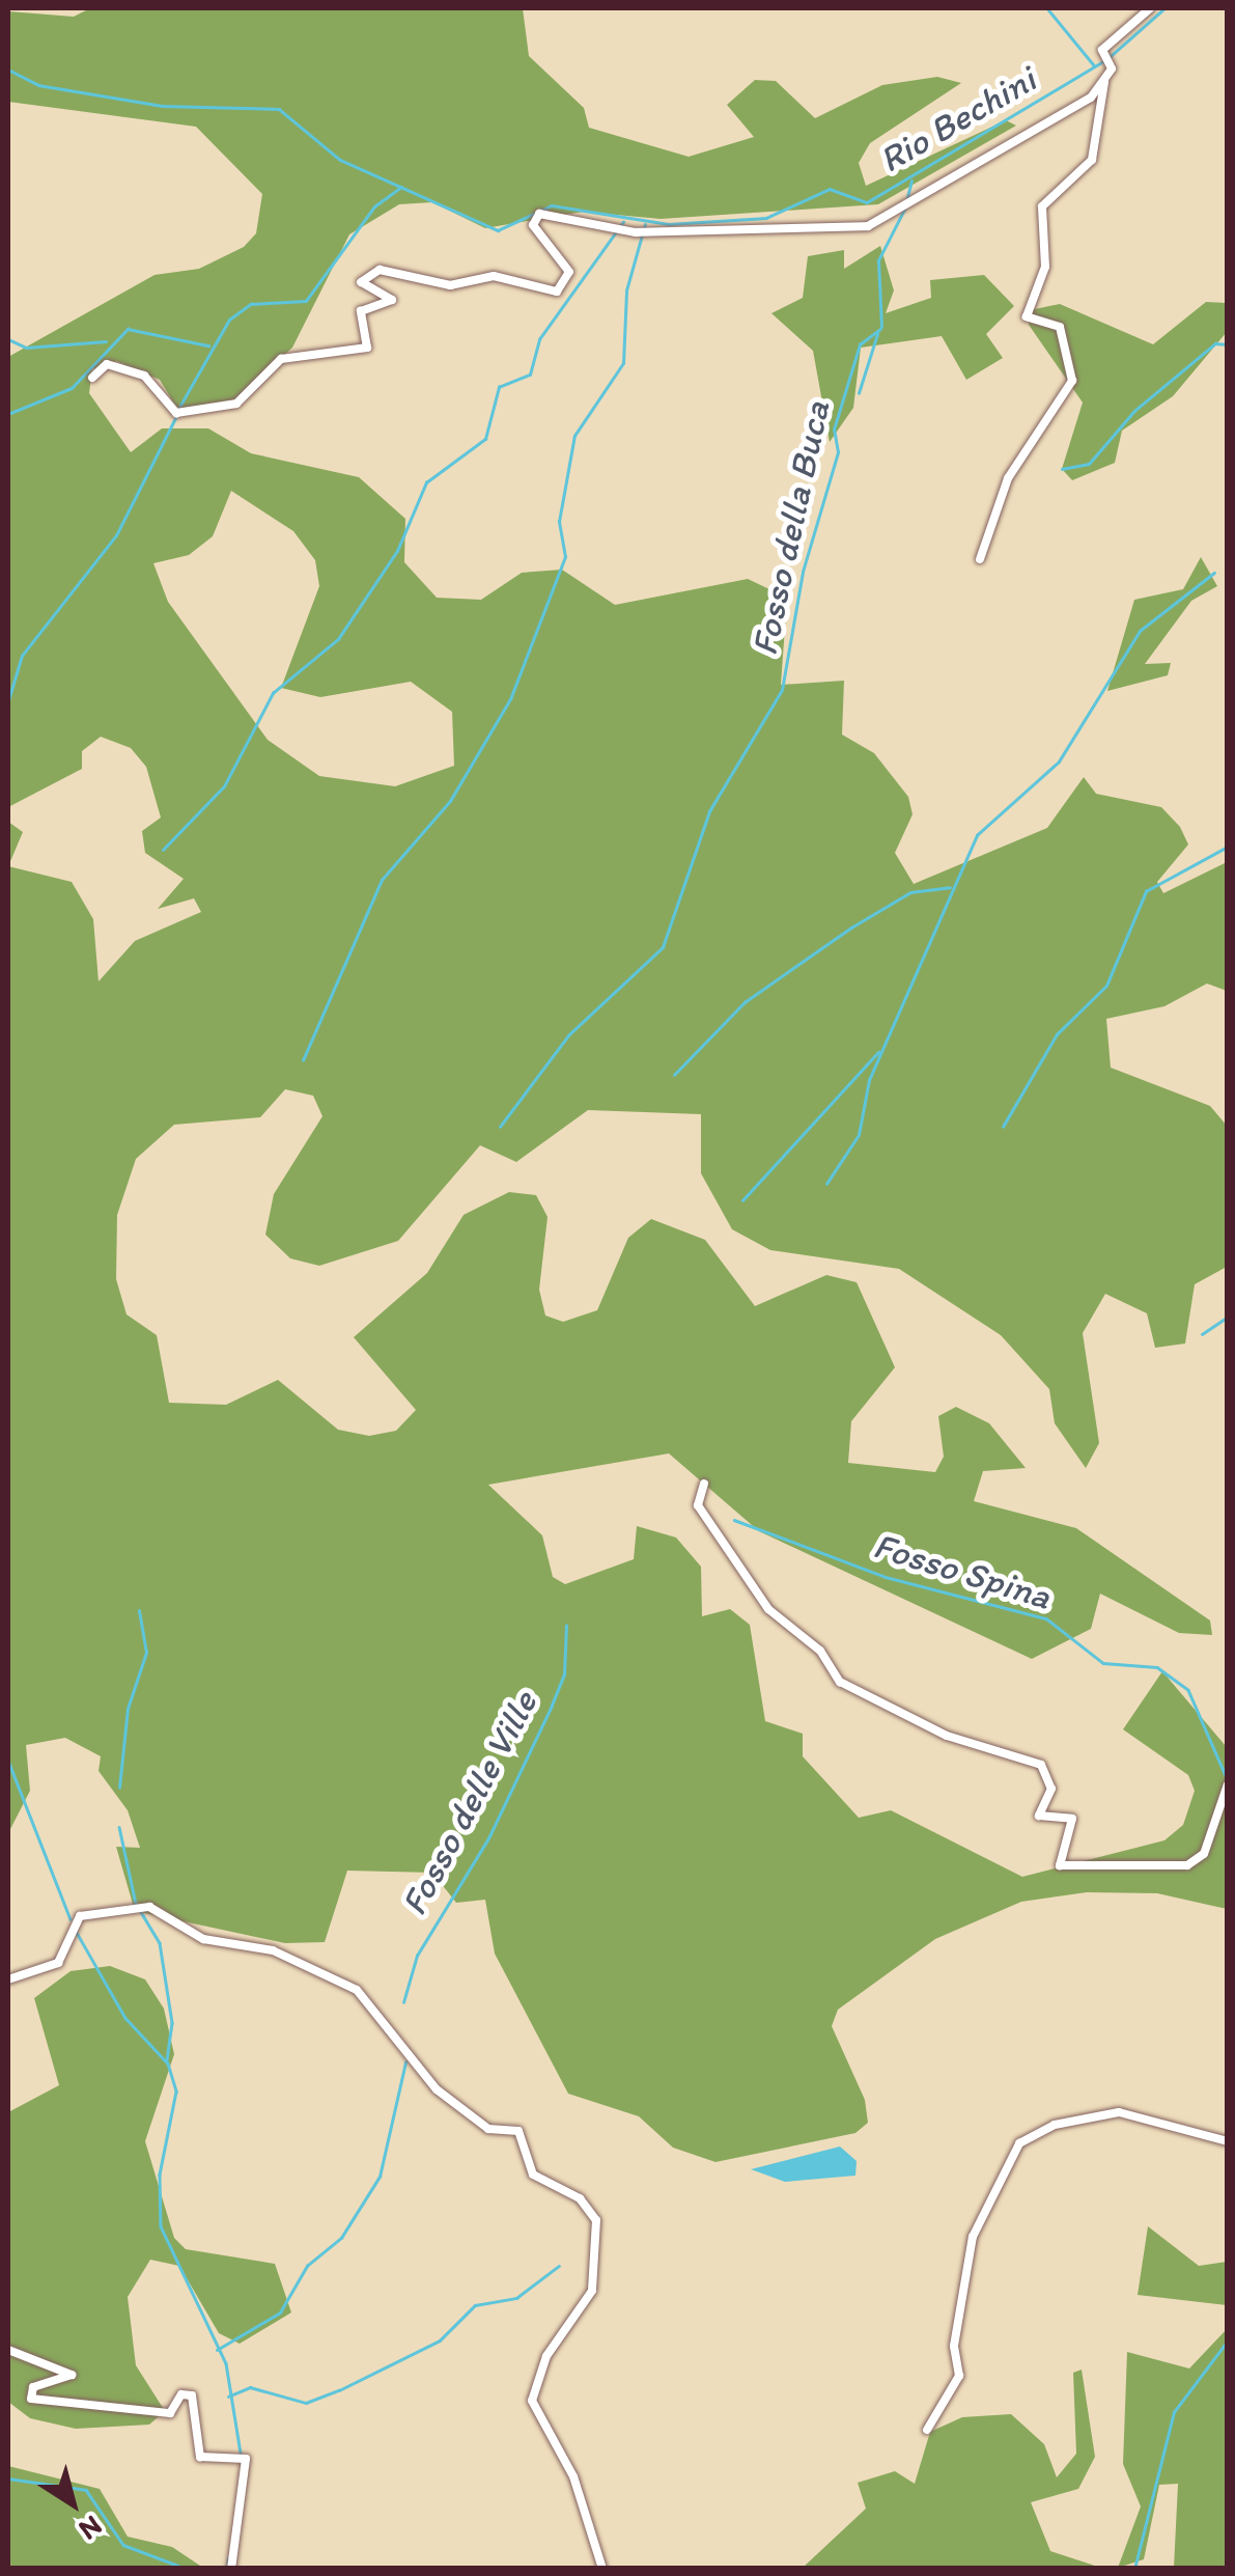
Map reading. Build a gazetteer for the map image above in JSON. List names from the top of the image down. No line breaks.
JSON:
{"water":["Rio Bechini","Fosso della Buca","Fosso Spina","Fosso delle Ville"],"north":"bottom right"}
